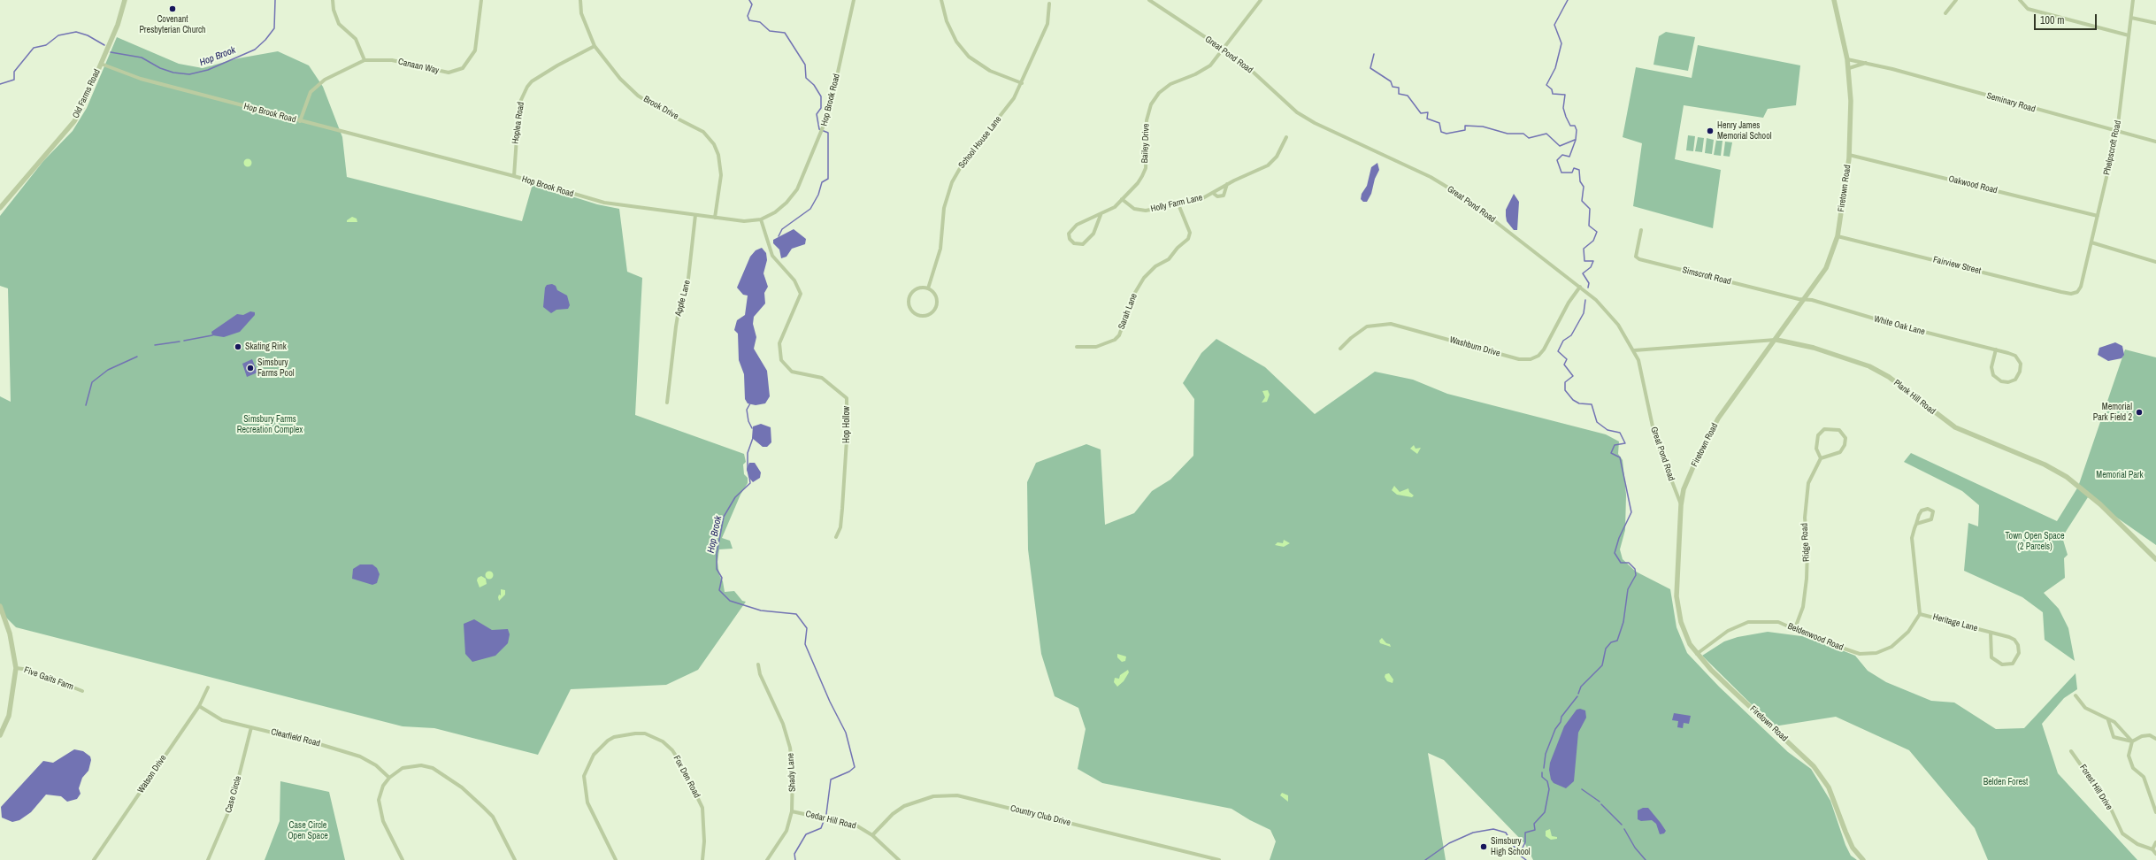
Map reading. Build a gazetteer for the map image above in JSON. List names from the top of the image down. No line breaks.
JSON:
{"streets":{"street":["Great Pond Road","Canaan Way","Old Farms Road","Hop Brook Road","Seminary Road","Brook Drive","Hoplea Road","School House Lane","Bailey Drive","Phelpscroft Road","Oakwood Road","Firetown Road","Holly Farm Lane","Fairview Street","Simscroft Road","Apple Lane","Sarah Lane","White Oak Lane","Washburn Drive","Plank Hill Road","Hop Hollow","Ridge Road","Heritage Lane","Beldenwood Road","Five Gaits Farm","Clearfield Road","Shady Lane","Watson Drive","Fox Den Road","Forest Hill Drive","Case Circle","Country Club Drive","Cedar Hill Road"]},"crossings":[["Great Pond Road","Bailey Drive"],["Great Pond Road","Firetown Road"],["Great Pond Road","Washburn Drive"],["Great Pond Road","Plank Hill Road"],["Canaan Way","Hop Brook Road"],["Old Farms Road","Hop Brook Road"],["Hop Brook Road","Brook Drive"],["Hop Brook Road","Hoplea Road"],["Hop Brook Road","Apple Lane"],["Hop Brook Road","Hop Hollow"],["Seminary Road","Phelpscroft Road"],["Seminary Road","Firetown Road"],["Brook Drive","Hoplea Road"],["Bailey Drive","Holly Farm Lane"],["Phelpscroft Road","Oakwood Road"],["Phelpscroft Road","Fairview Street"],["Oakwood Road","Firetown Road"],["Firetown Road","Fairview Street"],["Firetown Road","Simscroft Road"],["Firetown Road","White Oak Lane"],["Firetown Road","Plank Hill Road"],["Firetown Road","Beldenwood Road"],["Holly Farm Lane","Sarah Lane"],["Simscroft Road","White Oak Lane"],["Ridge Road","Beldenwood Road"],["Heritage Lane","Beldenwood Road"],["Clearfield Road","Watson Drive"],["Clearfield Road","Case Circle"],["Shady Lane","Cedar Hill Road"],["Country Club Drive","Cedar Hill Road"]],"water":["Hop Brook"],"parks":["Simsbury Farms Recreation Complex","Memorial Park","Town Open Space (2 Parcels)","Belden Forest","Case Circle Open Space"],"places":["Covenant Presbyterian Church","Henry James Memorial School","Skating Rink","Simsbury Farms Pool","Memorial Park Field 2","Simsbury High School"],"scale_bar":"100 m"}
